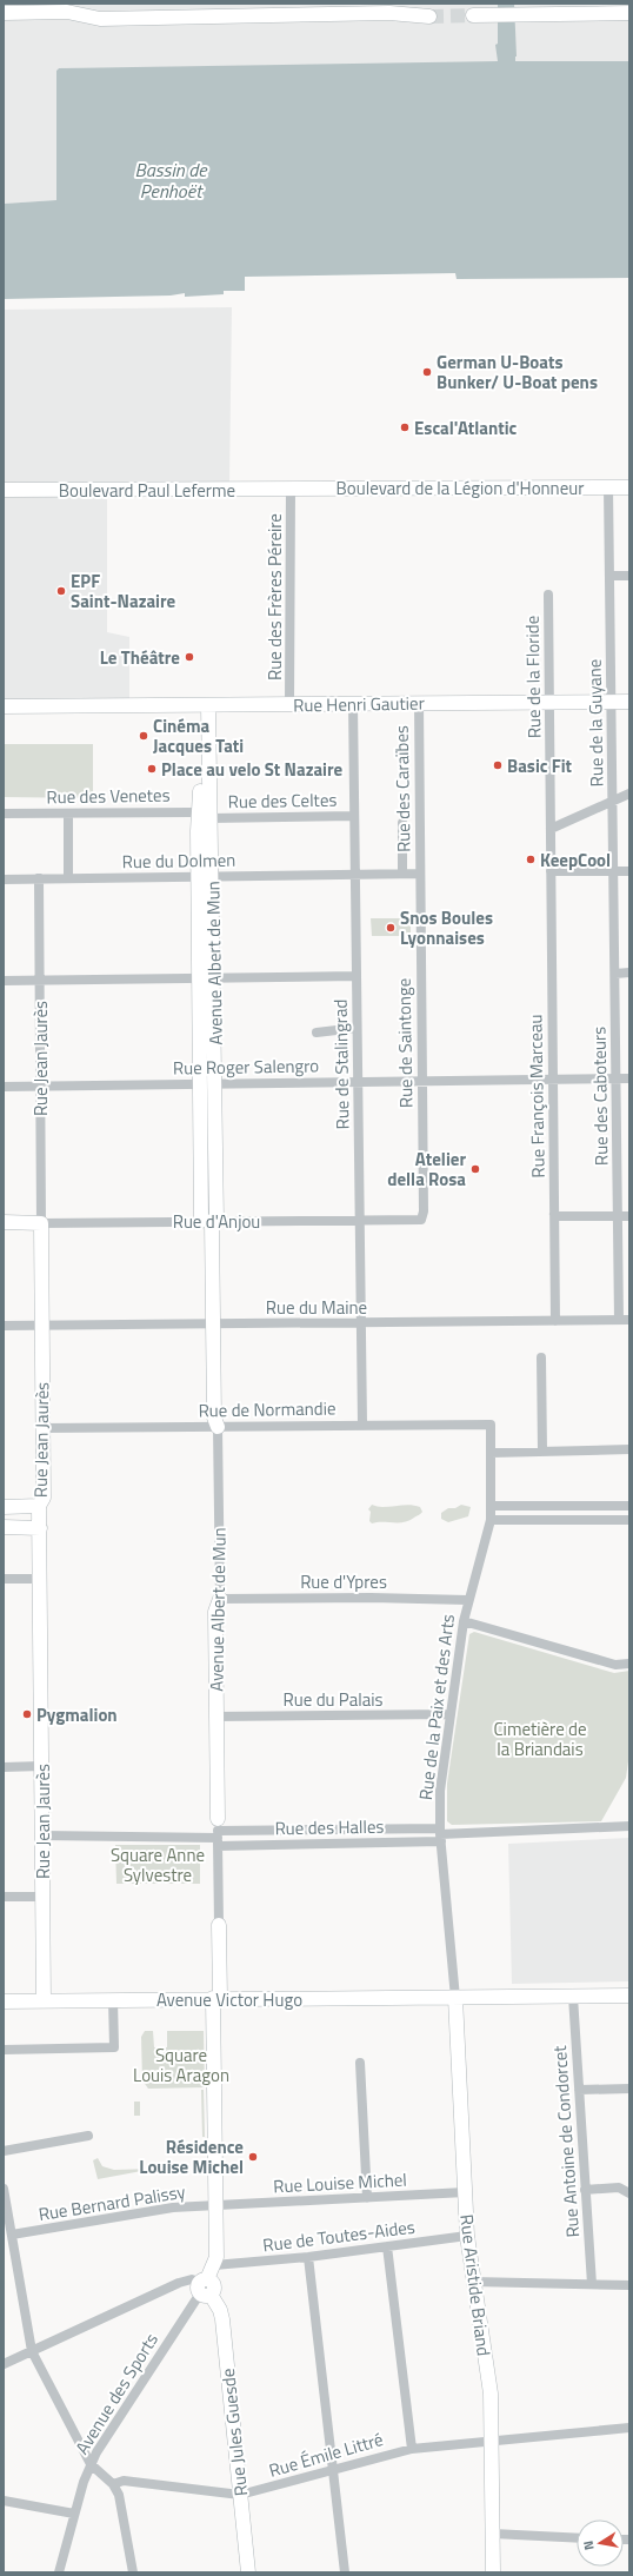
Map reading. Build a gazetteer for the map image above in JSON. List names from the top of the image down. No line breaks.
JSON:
{"streets":{"street":["Boulevard de la Légion d'Honneur","Boulevard Paul Leferme","Rue des Frères Péreire","Rue de la Floride","Rue Henri Gautier","Rue de la Guyane","Rue des Caraïbes","Rue des Venetes","Rue des Celtes","Rue du Dolmen","Avenue Albert de Mun","Rue de Saintonge","Rue Jean Jaurès","Rue de Stalingrad","Rue Roger Salengro","Rue François Marceau","Rue des Caboteurs","Rue d'Anjou","Rue du Maine","Rue de Normandie","Rue d'Ypres","Rue du Palais","Rue de la Paix et des Arts","Rue des Halles","Avenue Victor Hugo","Rue Antoine de Condorcet","Rue Louise Michel","Rue Bernard Palissy","Rue de Toutes-Aides","Rue Aristide Briand","Avenue des Sports","Rue Jules Guesde","Rue Émile Littré"]},"crossings":[["Boulevard de la Légion d'Honneur","Boulevard Paul Leferme"],["Boulevard de la Légion d'Honneur","Rue des Frères Péreire"],["Boulevard de la Légion d'Honneur","Rue de la Guyane"],["Boulevard Paul Leferme","Rue des Frères Péreire"],["Rue des Frères Péreire","Rue Henri Gautier"],["Rue de la Floride","Rue Henri Gautier"],["Rue de la Floride","Rue François Marceau"],["Rue Henri Gautier","Rue de la Guyane"],["Rue Henri Gautier","Rue des Caraïbes"],["Rue Henri Gautier","Avenue Albert de Mun"],["Rue Henri Gautier","Rue de Stalingrad"],["Rue de la Guyane","Rue des Caboteurs"],["Rue des Caraïbes","Rue du Dolmen"],["Rue des Caraïbes","Rue de Saintonge"],["Rue des Venetes","Rue des Celtes"],["Rue des Venetes","Avenue Albert de Mun"],["Rue des Celtes","Avenue Albert de Mun"],["Rue des Celtes","Rue de Stalingrad"],["Rue du Dolmen","Avenue Albert de Mun"],["Rue du Dolmen","Rue de Saintonge"],["Rue du Dolmen","Rue Jean Jaurès"],["Rue du Dolmen","Rue de Stalingrad"],["Avenue Albert de Mun","Rue Roger Salengro"],["Avenue Albert de Mun","Rue d'Anjou"],["Avenue Albert de Mun","Rue du Maine"],["Avenue Albert de Mun","Rue de Normandie"],["Avenue Albert de Mun","Rue d'Ypres"],["Avenue Albert de Mun","Rue du Palais"],["Avenue Albert de Mun","Rue des Halles"],["Avenue Albert de Mun","Avenue Victor Hugo"],["Avenue Albert de Mun","Rue Louise Michel"],["Avenue Albert de Mun","Rue Bernard Palissy"],["Avenue Albert de Mun","Rue de Toutes-Aides"],["Rue de Saintonge","Rue Roger Salengro"],["Rue de Saintonge","Rue d'Anjou"],["Rue Jean Jaurès","Rue Roger Salengro"],["Rue Jean Jaurès","Rue d'Anjou"],["Rue Jean Jaurès","Rue du Maine"],["Rue Jean Jaurès","Rue de Normandie"],["Rue Jean Jaurès","Rue des Halles"],["Rue Jean Jaurès","Avenue Victor Hugo"],["Rue de Stalingrad","Rue Roger Salengro"],["Rue de Stalingrad","Rue d'Anjou"],["Rue de Stalingrad","Rue du Maine"],["Rue de Stalingrad","Rue de Normandie"],["Rue Roger Salengro","Rue François Marceau"],["Rue Roger Salengro","Rue des Caboteurs"],["Rue François Marceau","Rue du Maine"],["Rue des Caboteurs","Rue du Maine"],["Rue de Normandie","Rue de la Paix et des Arts"],["Rue d'Ypres","Rue de la Paix et des Arts"],["Rue du Palais","Rue de la Paix et des Arts"],["Rue de la Paix et des Arts","Rue des Halles"],["Rue de la Paix et des Arts","Avenue Victor Hugo"],["Rue de la Paix et des Arts","Rue Aristide Briand"],["Avenue Victor Hugo","Rue Antoine de Condorcet"],["Avenue Victor Hugo","Rue Aristide Briand"],["Rue Louise Michel","Rue Bernard Palissy"],["Rue Louise Michel","Rue Aristide Briand"],["Rue de Toutes-Aides","Rue Aristide Briand"],["Rue Aristide Briand","Rue Émile Littré"],["Avenue des Sports","Rue Jules Guesde"],["Rue Jules Guesde","Rue Émile Littré"]],"water":["Bassin de Penhoët"],"parks":["Cimetière de la Briandais","Square Anne Sylvestre","Square Louis Aragon"],"places":["German U-Boats Bunker/ U-Boat pens","Escal'Atlantic","EPF Saint-Nazaire","Le Théâtre","Cinéma Jacques Tati","Basic Fit","Place au velo St Nazaire","KeepCool","Snos Boules Lyonnaises","Atelier della Rosa","Pygmalion","Résidence Louise Michel"],"north":"left"}
